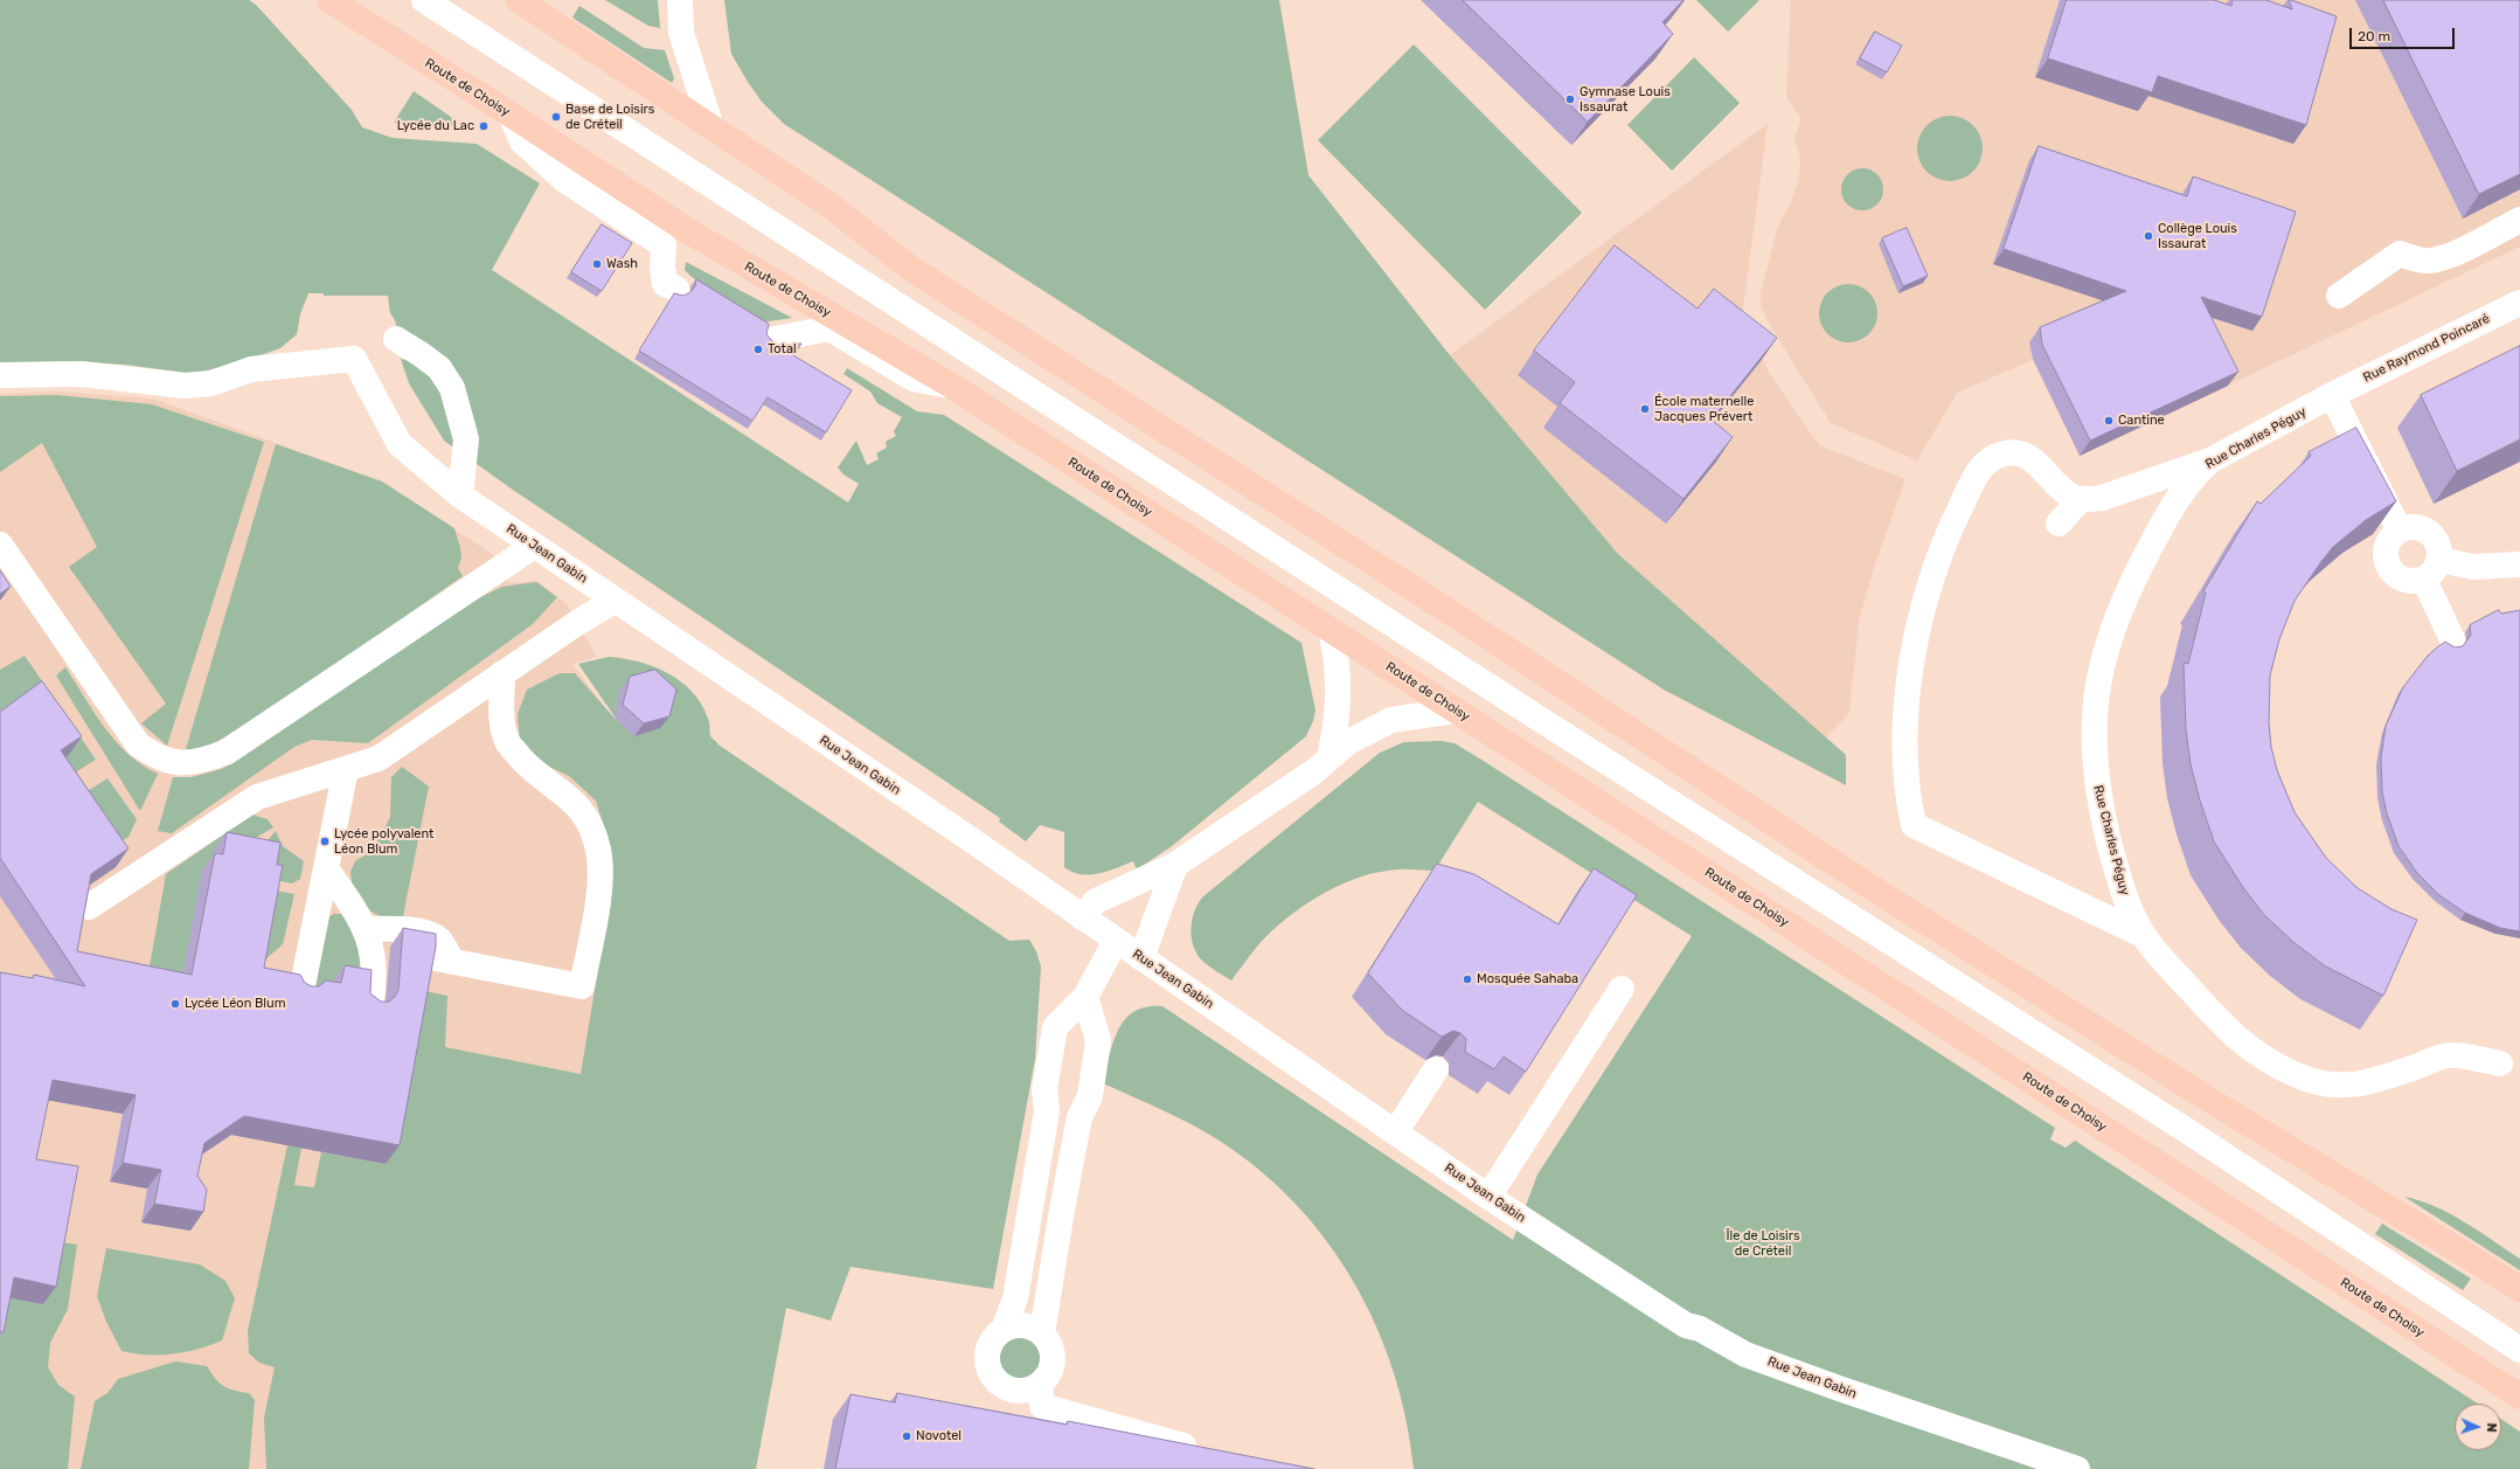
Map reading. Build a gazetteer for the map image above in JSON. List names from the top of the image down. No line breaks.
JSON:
{"streets":{"main road":["Route de Choisy"],"street":["Rue Raymond Poincaré","Rue Charles Péguy","Rue Jean Gabin"]},"crossings":[["Rue Raymond Poincaré","Rue Charles Péguy"]],"parks":["Île de Loisirs de Créteil"],"places":["Gymnase Louis Issaurat","Base de Loisirs de Créteil","Lycée du Lac","Collège Louis Issaurat","Wash","Total","École maternelle Jacques Prévert","Cantine","Lycée polyvalent Léon Blum","Mosquée Sahaba","Lycée Léon Blum","Novotel"],"scale_bar":"20 m","north":"right"}
